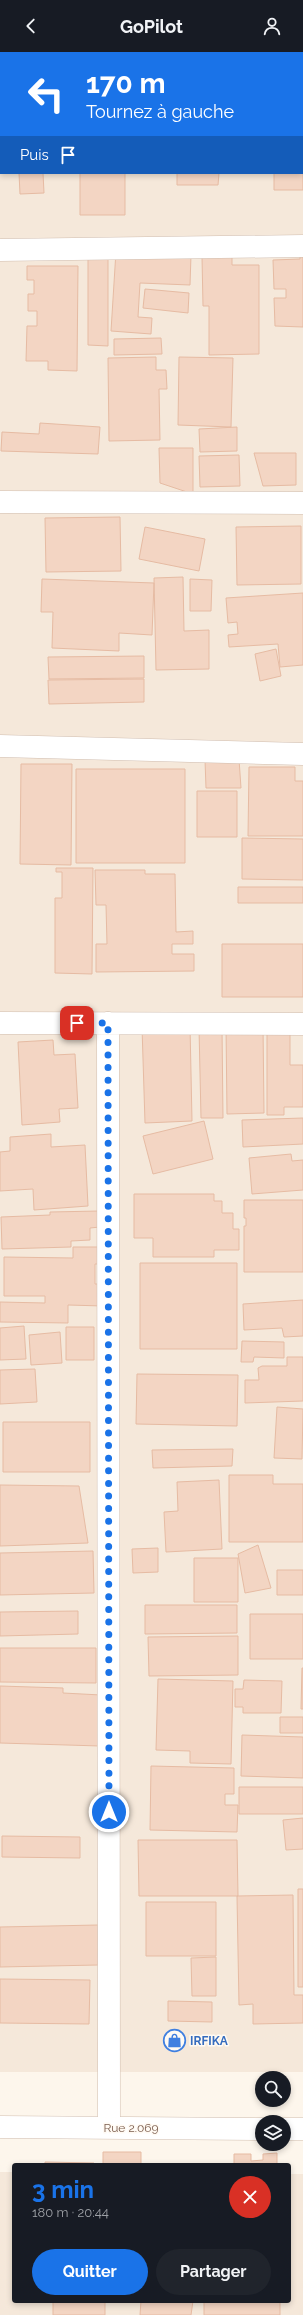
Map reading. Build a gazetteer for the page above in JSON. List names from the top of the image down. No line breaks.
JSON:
{"streets":{"street":["Rue 2.069"]},"places":{"shop":["IRFIKA"]},"page":{"header":"GoPilot","turn":["170 m","Tournez à gauche"],"then":"Puis","heading":["3 min","180 m · 20:44"],"buttons":["Quitter","Partager"]}}
